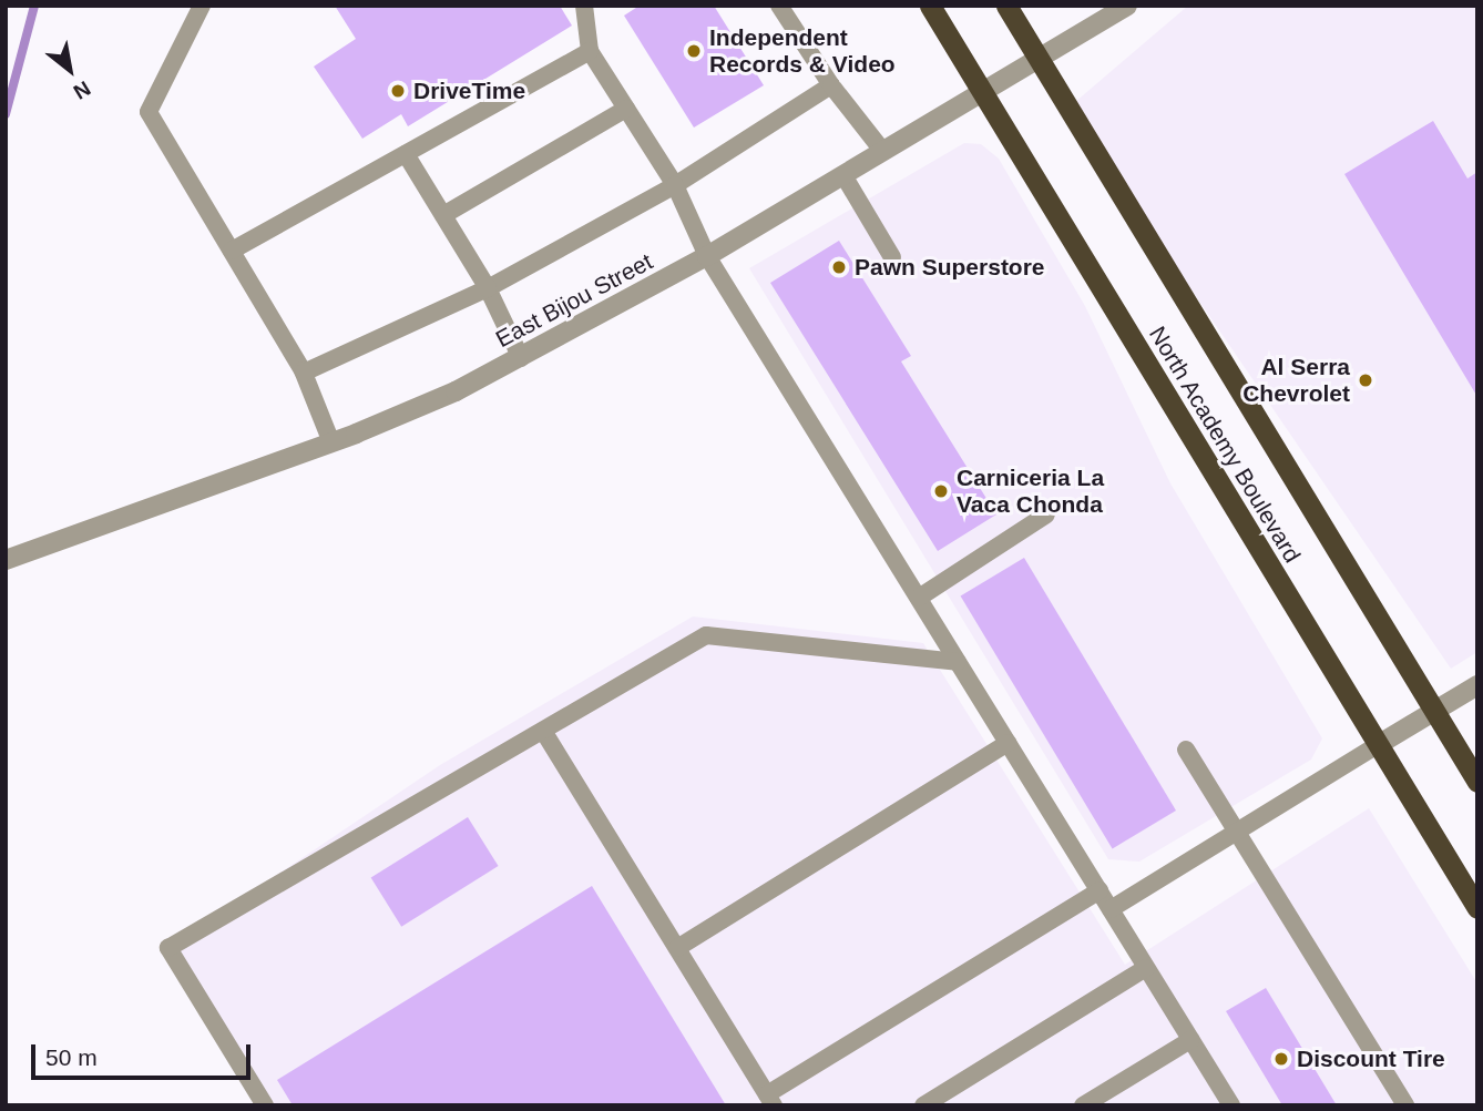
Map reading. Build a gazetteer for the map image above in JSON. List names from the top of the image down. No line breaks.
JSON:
{"streets":{"highway":["North Academy Boulevard"],"street":["East Bijou Street"]},"crossings":[["East Bijou Street","North Academy Boulevard"]],"places":["Independent Records & Video","DriveTime","Pawn Superstore","Al Serra Chevrolet","Carniceria La Vaca Chonda","Discount Tire"],"scale_bar":"50 m","north":"bottom right"}
